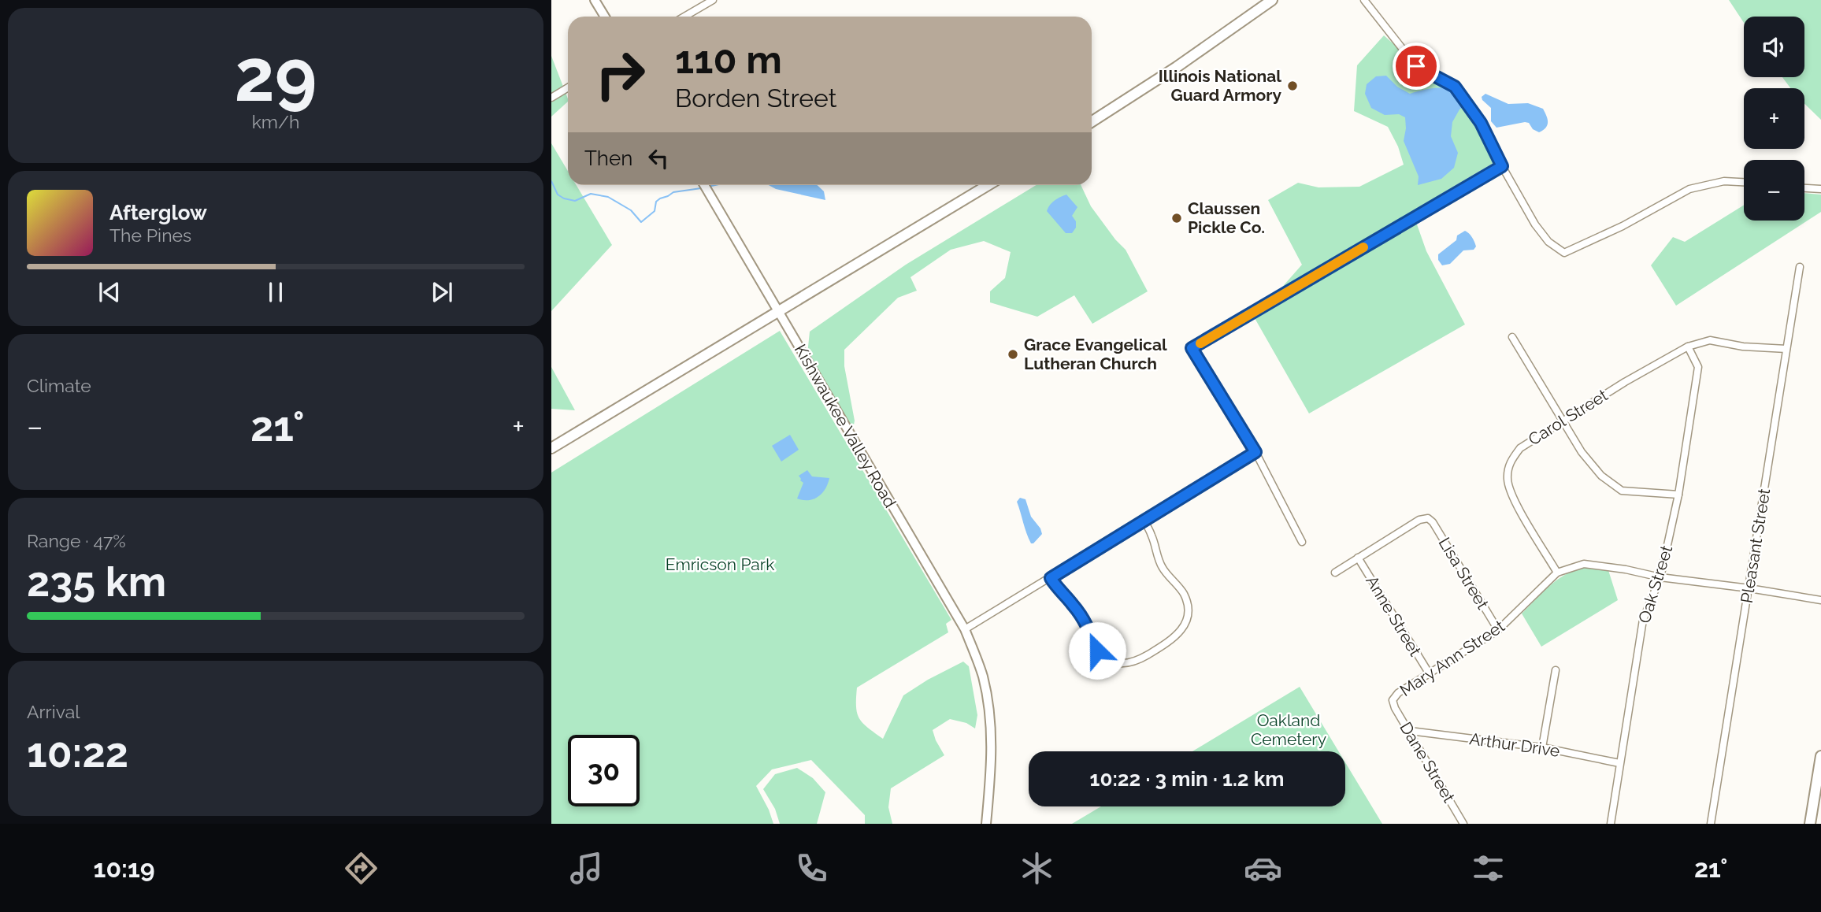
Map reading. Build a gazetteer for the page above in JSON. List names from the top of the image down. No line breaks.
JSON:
{"streets":{"street":["Carol Street","Kishwaukee Valley Road","Pleasant Street","Lisa Street","Oak Street","Anne Street","Mary Ann Street","Arthur Drive","Dane Street"]},"crossings":[["Carol Street","Pleasant Street"],["Carol Street","Oak Street"],["Carol Street","Mary Ann Street"],["Pleasant Street","Mary Ann Street"],["Lisa Street","Anne Street"],["Lisa Street","Mary Ann Street"],["Oak Street","Mary Ann Street"],["Oak Street","Arthur Drive"],["Anne Street","Mary Ann Street"],["Mary Ann Street","Dane Street"],["Arthur Drive","Dane Street"]],"parks":["Emricson Park","Oakland Cemetery"],"places":["Illinois National Guard Armory","Claussen Pickle Co.","Grace Evangelical Lutheran Church"],"page":{"tile":[["29","km/h"],"Climate",["Range · 47%","235 km"],["Arrival","10:22"]],"map_buttons":["+","−"],"turn":["110 m","Borden Street"],"then":"Then","song":["Afterglow","The Pines"],"heat":["−","21°","+"],"limit":"30","trip":"10:22 · 3 min · 1.2 km","tabs":["10:19","21°"]}}
